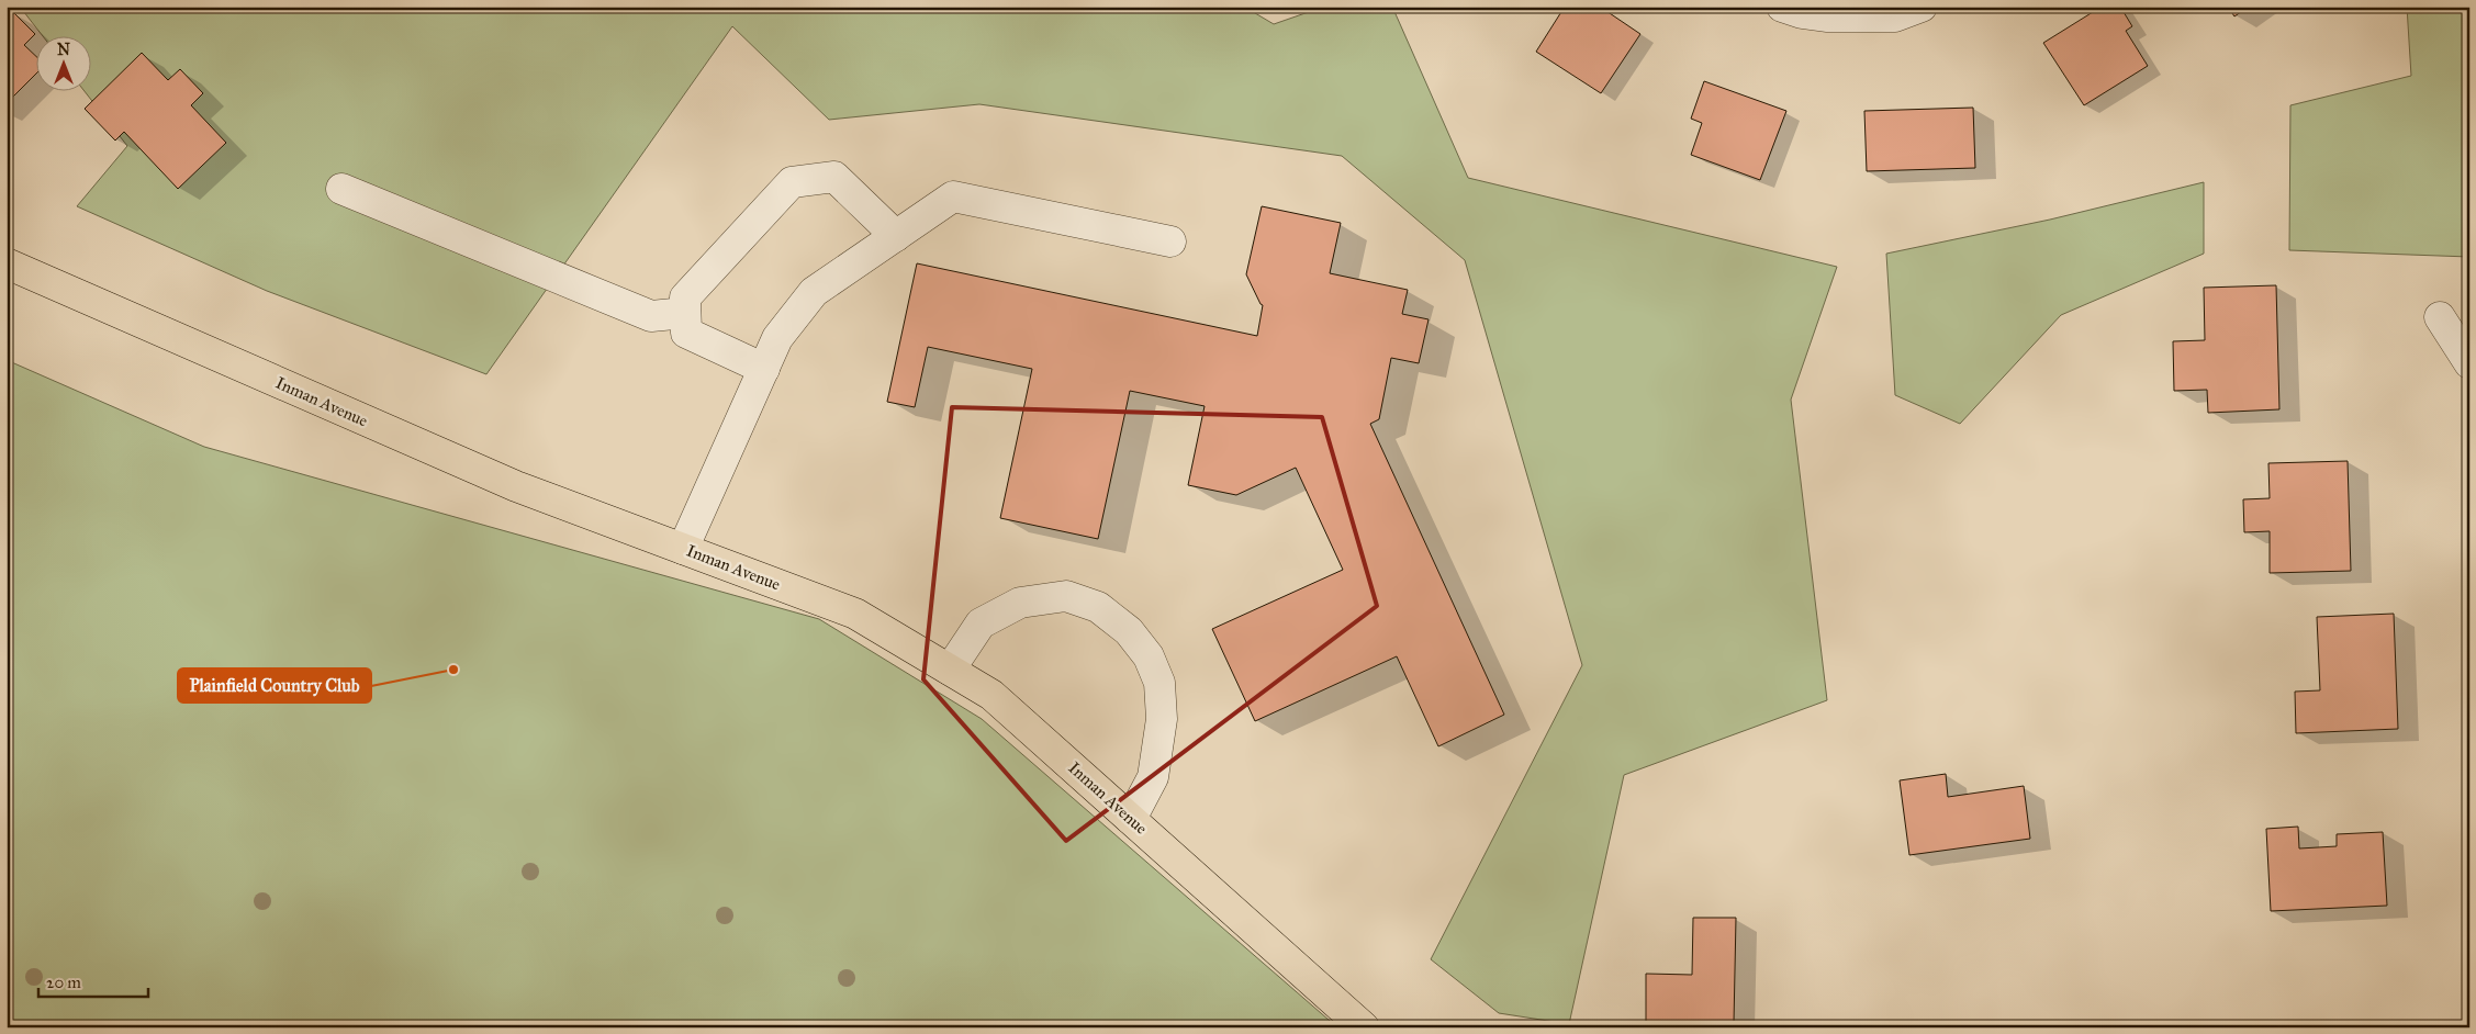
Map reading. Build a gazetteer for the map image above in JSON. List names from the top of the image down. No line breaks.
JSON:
{"streets":{"main road":["Inman Avenue"]},"places":["Plainfield Country Club"],"scale_bar":"20 m","north":"top"}
